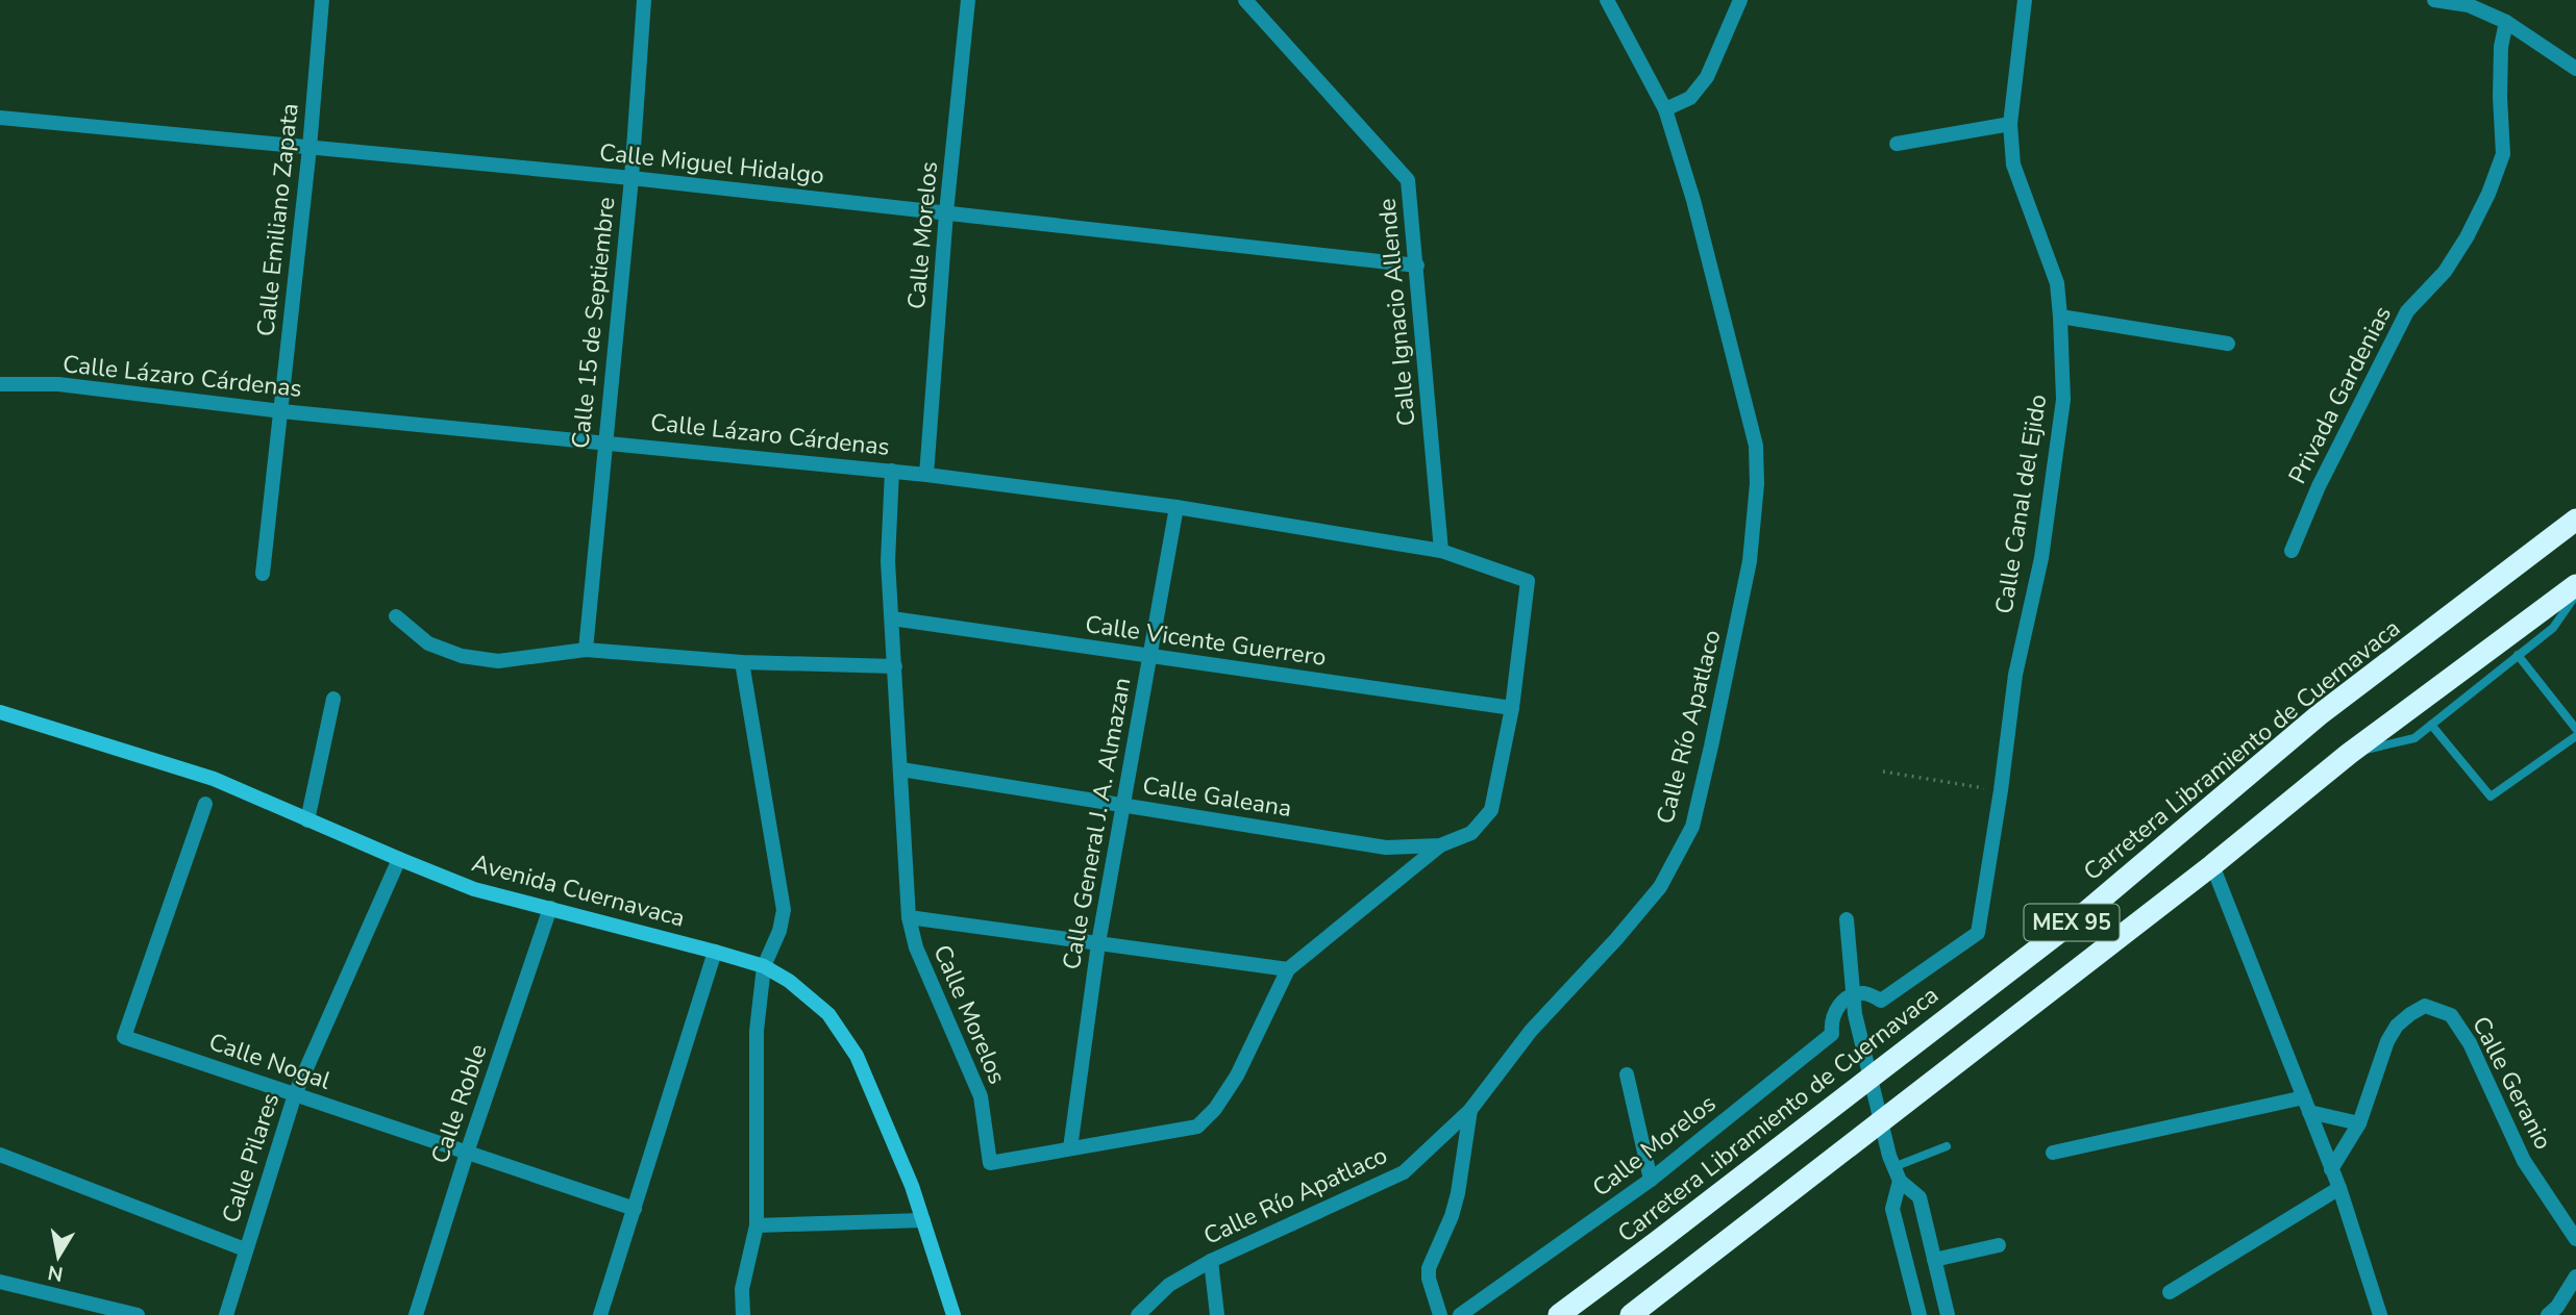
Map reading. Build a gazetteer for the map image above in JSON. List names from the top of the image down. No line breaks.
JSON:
{"streets":{"highway":["Carretera Libramiento de Cuernavaca","MEX 95"],"main road":["Avenida Cuernavaca"],"street":["Calle Miguel Hidalgo","Calle Emiliano Zapata","Calle Morelos","Calle Ignacio Allende","Calle 15 de Septiembre","Calle Lázaro Cárdenas","Privada Gardenias","Calle Canal del Ejido","Calle Vicente Guerrero","Calle Río Apatlaco","Calle Galeana","Calle General J. A. Almazan","Calle Nogal","Calle Geranio","Calle Roble","Calle Pilares"]},"crossings":[["Calle Miguel Hidalgo","Calle Emiliano Zapata"],["Calle Miguel Hidalgo","Calle Morelos"],["Calle Miguel Hidalgo","Calle Ignacio Allende"],["Calle Miguel Hidalgo","Calle 15 de Septiembre"],["Calle Emiliano Zapata","Calle Lázaro Cárdenas"],["Calle Morelos","Calle Lázaro Cárdenas"],["Calle Morelos","Calle Canal del Ejido"],["Calle Morelos","Calle Vicente Guerrero"],["Calle Morelos","Calle Galeana"],["Calle Morelos","Calle General J. A. Almazan"],["Calle Ignacio Allende","Calle Lázaro Cárdenas"],["Calle 15 de Septiembre","Calle Lázaro Cárdenas"],["Calle Lázaro Cárdenas","Calle Vicente Guerrero"],["Calle Lázaro Cárdenas","Calle General J. A. Almazan"],["Calle Vicente Guerrero","Calle General J. A. Almazan"],["Calle Galeana","Calle General J. A. Almazan"],["Avenida Cuernavaca","Calle Roble"],["Avenida Cuernavaca","Calle Pilares"],["Calle Nogal","Calle Roble"],["Calle Nogal","Calle Pilares"]],"north":"bottom"}
